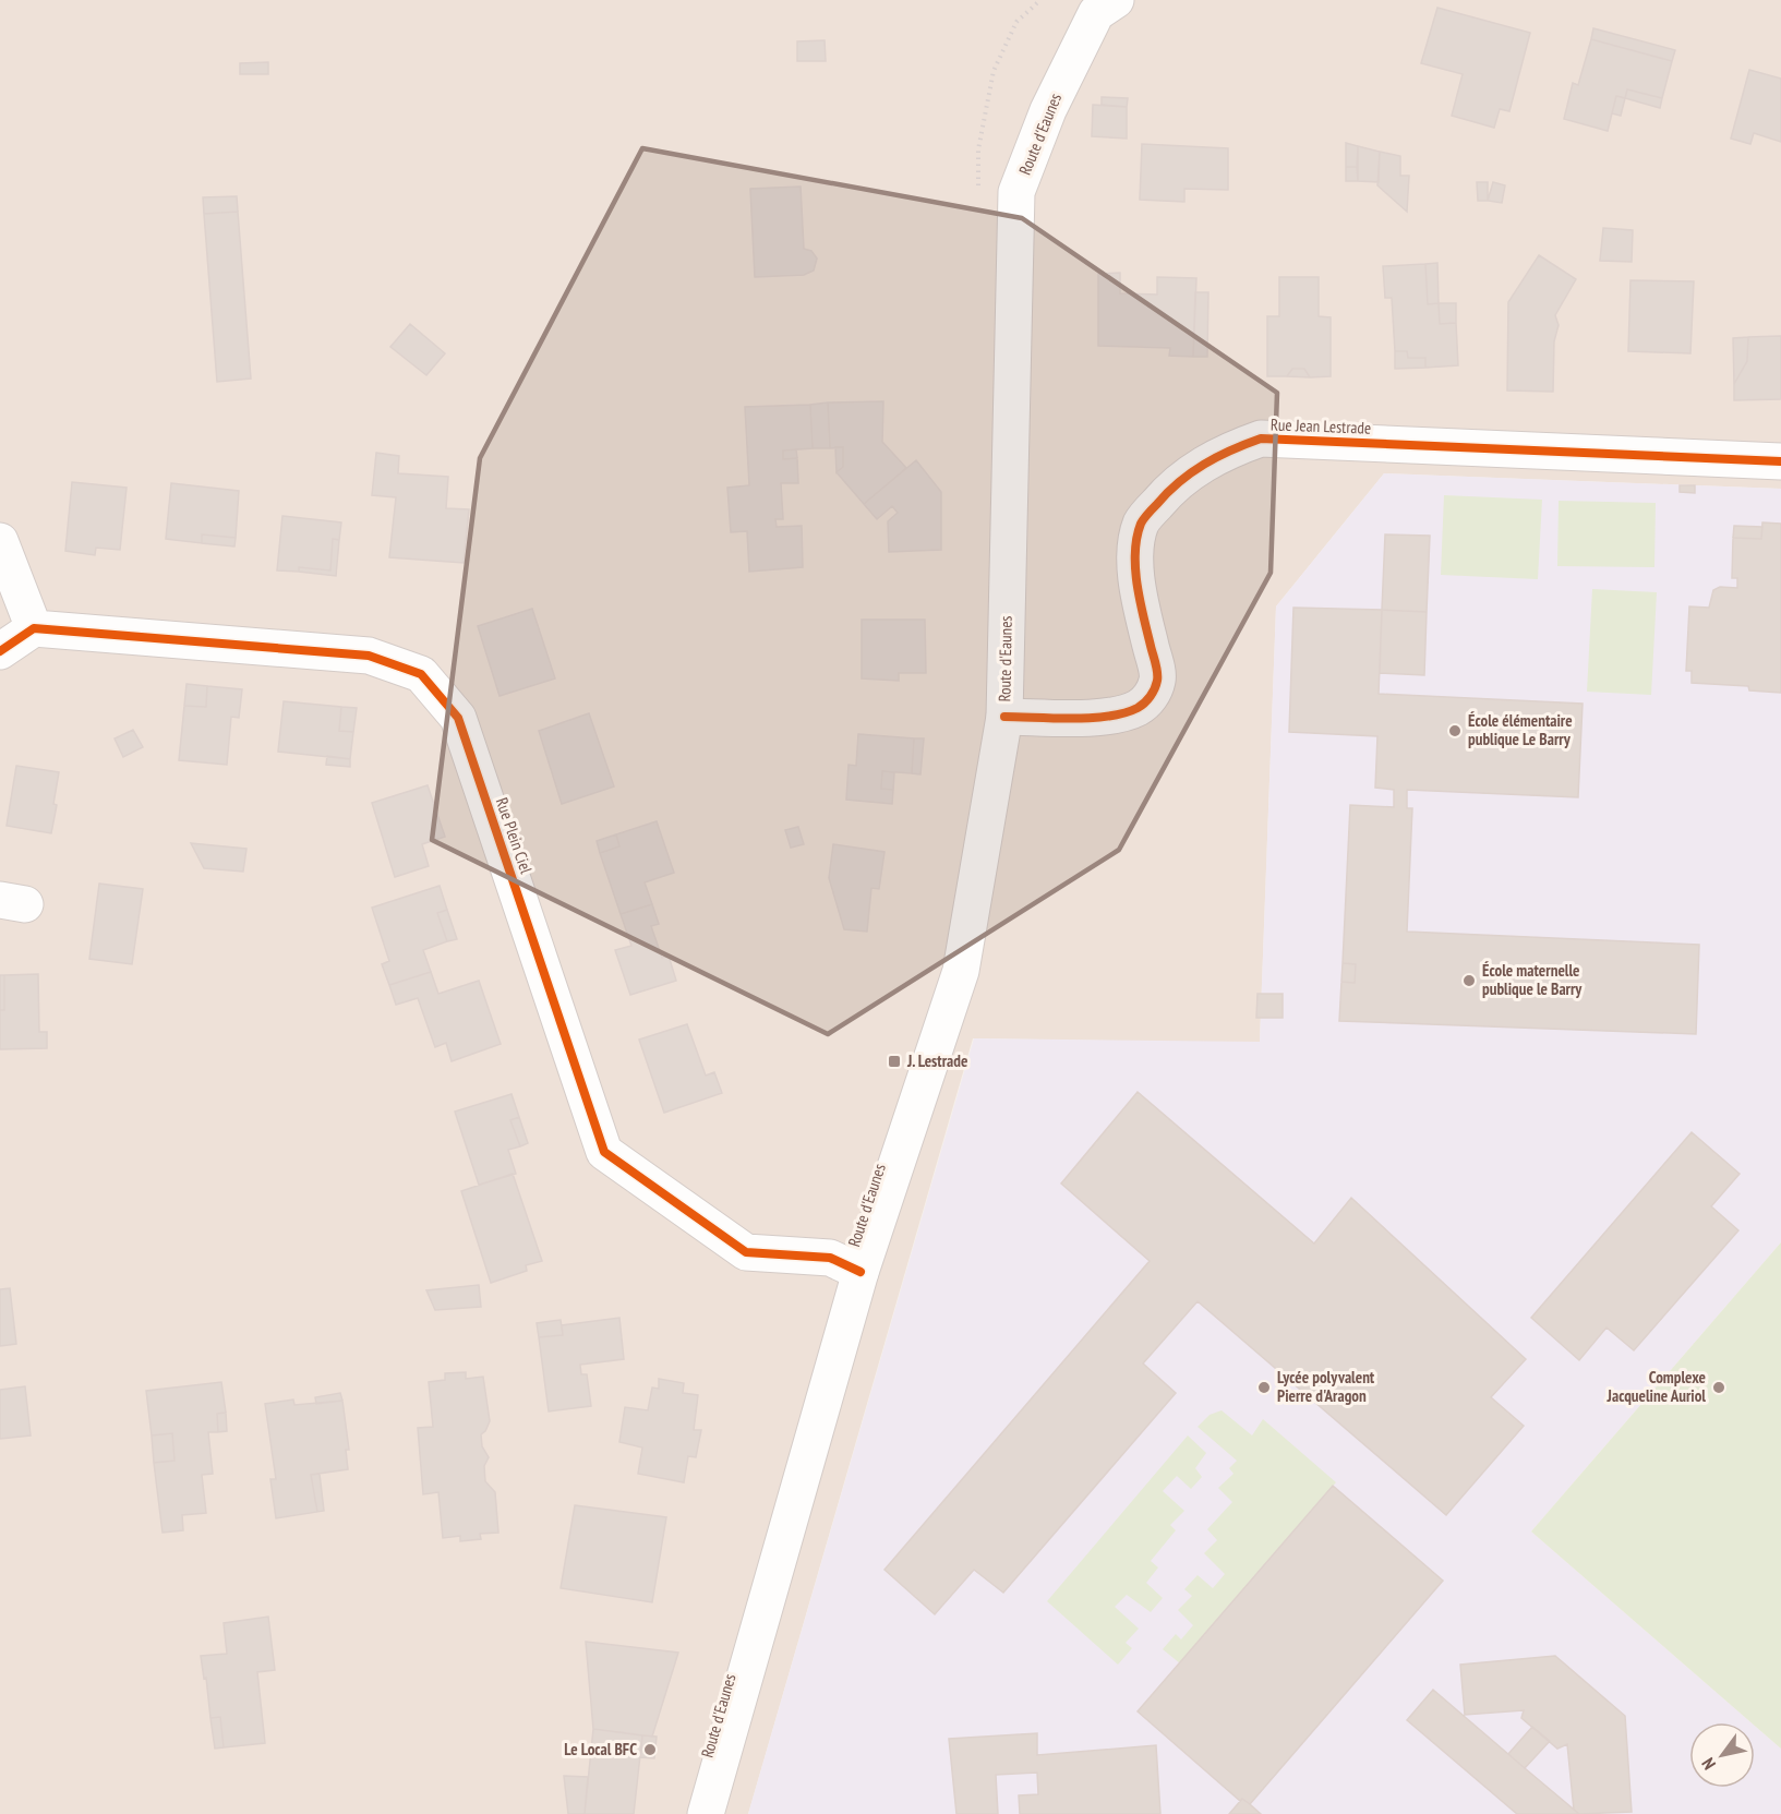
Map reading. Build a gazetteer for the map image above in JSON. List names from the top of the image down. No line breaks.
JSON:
{"streets":{"street":["Route d'Eaunes","Rue Jean Lestrade","Rue Plein Ciel"]},"crossings":[["Route d'Eaunes","Rue Jean Lestrade"],["Route d'Eaunes","Rue Plein Ciel"]],"places":{"other":["École élémentaire publique Le Barry","École maternelle publique le Barry","Lycée polyvalent Pierre d'Aragon","Complexe Jacqueline Auriol","Le Local BFC"],"transit":["J. Lestrade"]},"north":"bottom left"}
